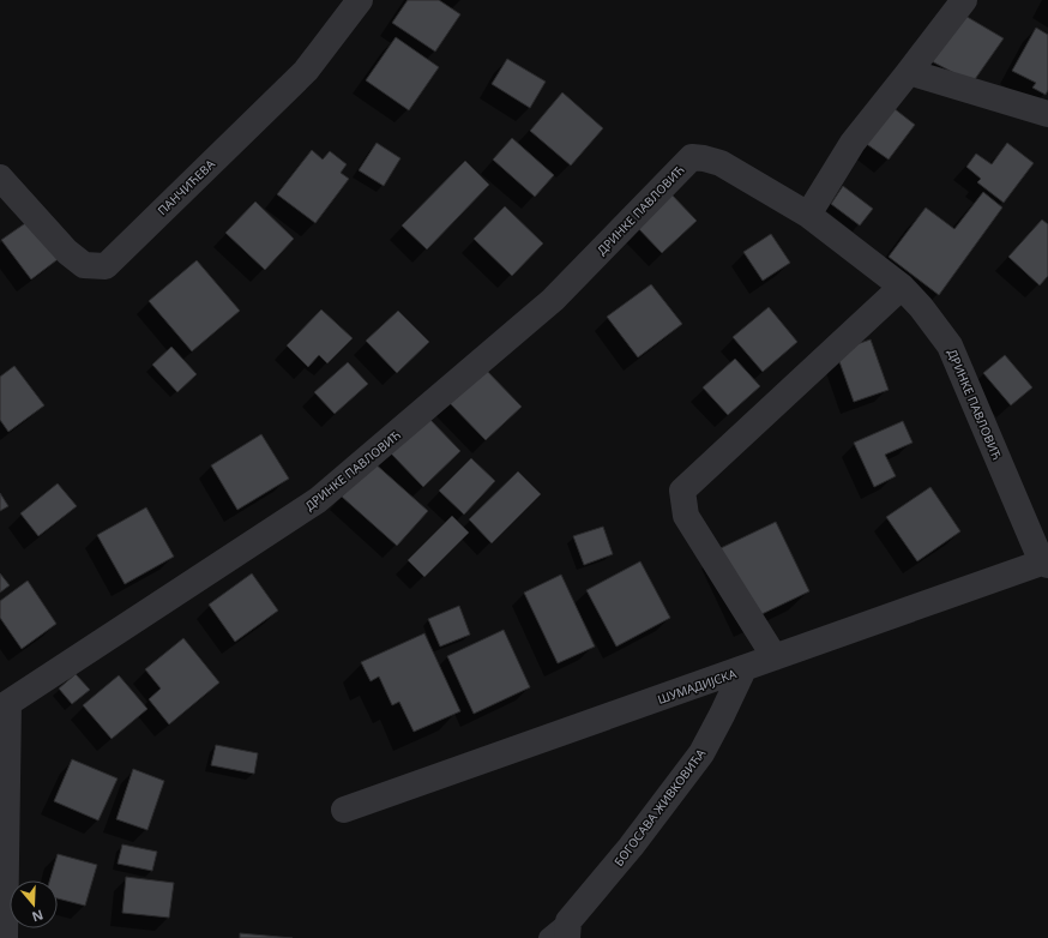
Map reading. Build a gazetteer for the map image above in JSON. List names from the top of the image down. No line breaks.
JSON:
{"streets":{"street":["ПАНЧИЋЕВА","ДРИНКЕ ПАВЛОВИЋ","ШУМАДИЈСКА","БОГОСАВА ЖИВКОВИЋА"]},"crossings":[["ДРИНКЕ ПАВЛОВИЋ","ШУМАДИЈСКА"],["ШУМАДИЈСКА","БОГОСАВА ЖИВКОВИЋА"]],"north":"bottom"}
